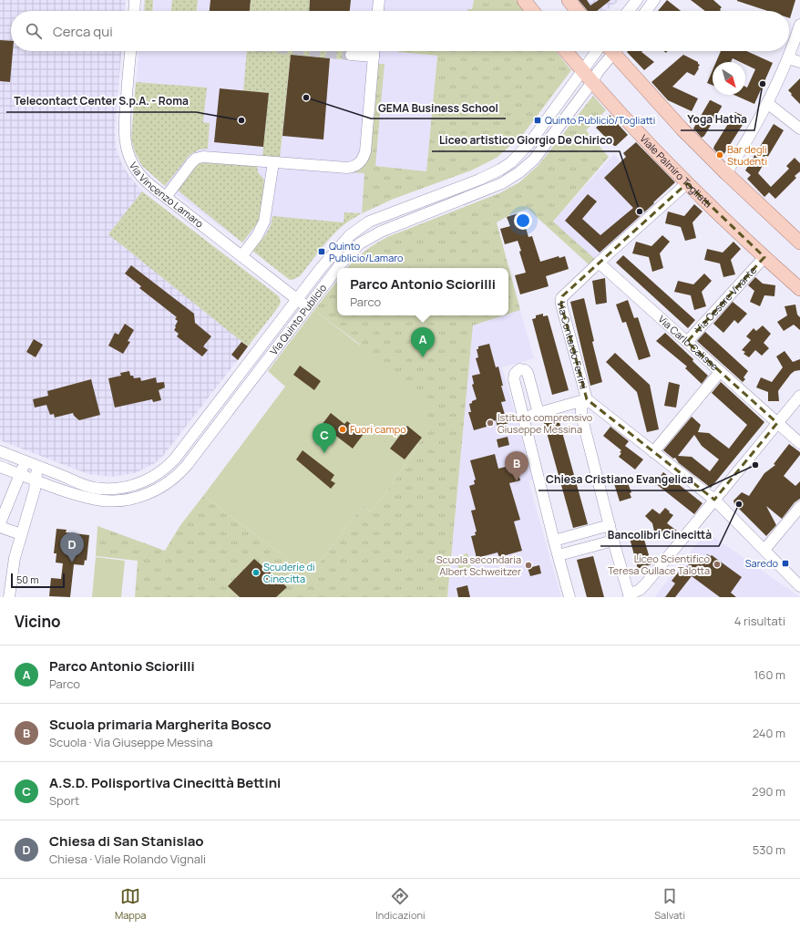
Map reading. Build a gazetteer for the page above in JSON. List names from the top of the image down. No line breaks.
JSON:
{"streets":{"main road":["Viale Palmiro Togliatti"],"street":["Via Vincenzo Lamaro","Via Cesare Vivante","Via Quinto Publicio","Via Carlo Calisse","Via Contardo Ferrini"]},"crossings":[["Viale Palmiro Togliatti","Via Cesare Vivante"],["Viale Palmiro Togliatti","Via Quinto Publicio"],["Viale Palmiro Togliatti","Via Contardo Ferrini"],["Via Vincenzo Lamaro","Via Quinto Publicio"],["Via Cesare Vivante","Via Carlo Calisse"],["Via Carlo Calisse","Via Contardo Ferrini"]],"places":{"other":["Yoga Hatha","GEMA Business School","Telecontact Center S.p.A. - Roma","Bar degli Studenti","Liceo artistico Giorgio De Chirico","Istituto comprensivo Giuseppe Messina","Fuori campo","Chiesa Cristiano Evangelica","Bancolibri Cinecittà","Liceo Scientifico Teresa Gullace Talotta","Scuola secondaria Albert Schweitzer","Scuderie di Cinecitta"],"transit":["Quinto Publicio/Togliatti","Quinto Publicio/Lamaro","Saredo"]},"scale_bar":"50 m","north":"bottom right","page":{"search":"Cerca qui","popup":["Parco Antonio Sciorilli","Parco"],"pins":["A","C","B","D"],"scale":"50 m","heading":["Vicino","4 risultati"],"list":[{"mark":"A","name":"Parco Antonio Sciorilli","note":"Parco","value":"160 m"},{"mark":"B","name":"Scuola primaria Margherita Bosco","note":"Scuola · Via Giuseppe Messina","value":"240 m"},{"mark":"C","name":"A.S.D. Polisportiva Cinecittà Bettini","note":"Sport","value":"290 m"},{"mark":"D","name":"Chiesa di San Stanislao","note":"Chiesa · Viale Rolando Vignali","value":"530 m"}],"nav":["Mappa","Indicazioni","Salvati"]}}
